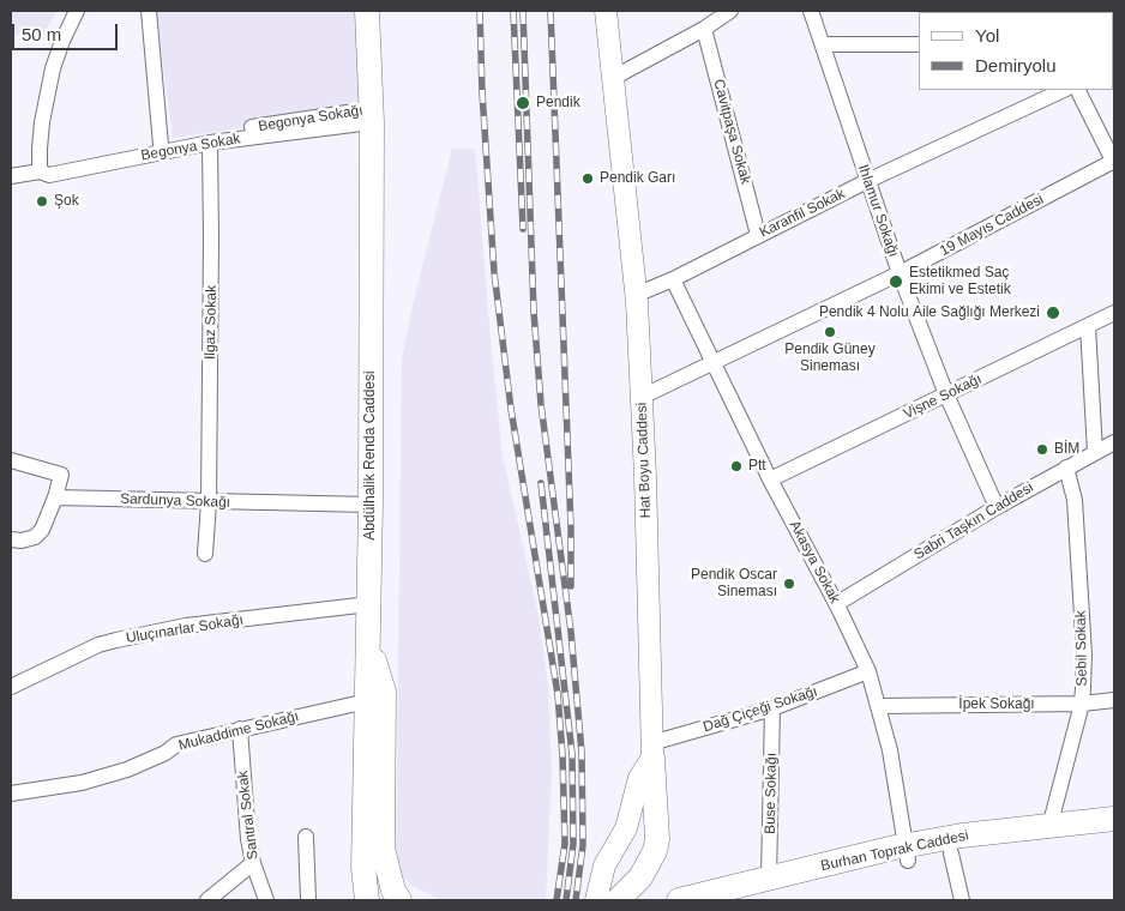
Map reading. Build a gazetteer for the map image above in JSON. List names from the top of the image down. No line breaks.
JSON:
{"streets":{"main road":["Abdülhalik Renda Caddesi","Burhan Toprak Caddesi"],"street":["Begonya Sokağı","Cavitpaşa Sokak","Begonya Sokak","Ihlamur Sokağı","Karanfil Sokak","19 Mayıs Caddesi","Ilgaz Sokak","Vişne Sokağı","Hat Boyu Caddesi","Sardunya Sokağı","Sabri Taşkın Caddesi","Akasya Sokak","Uluçınarlar Sokağı","Sebil Sokak","İpek Sokağı","Dağ Çiçeği Sokağı","Mukaddime Sokağı","Buse Sokağı","Santral Sokak"]},"crossings":[["Begonya Sokağı","Begonya Sokak"],["Begonya Sokağı","Abdülhalik Renda Caddesi"],["Cavitpaşa Sokak","Karanfil Sokak"],["Begonya Sokak","Ilgaz Sokak"],["Begonya Sokak","Abdülhalik Renda Caddesi"],["Ihlamur Sokağı","Karanfil Sokak"],["Ihlamur Sokağı","19 Mayıs Caddesi"],["Ihlamur Sokağı","Vişne Sokağı"],["Ihlamur Sokağı","Sabri Taşkın Caddesi"],["Karanfil Sokak","Hat Boyu Caddesi"],["Karanfil Sokak","Akasya Sokak"],["19 Mayıs Caddesi","Hat Boyu Caddesi"],["19 Mayıs Caddesi","Akasya Sokak"],["Ilgaz Sokak","Sardunya Sokağı"],["Vişne Sokağı","Akasya Sokak"],["Abdülhalik Renda Caddesi","Sardunya Sokağı"],["Abdülhalik Renda Caddesi","Uluçınarlar Sokağı"],["Abdülhalik Renda Caddesi","Mukaddime Sokağı"],["Hat Boyu Caddesi","Dağ Çiçeği Sokağı"],["Sabri Taşkın Caddesi","Akasya Sokak"],["Sabri Taşkın Caddesi","Sebil Sokak"],["Akasya Sokak","İpek Sokağı"],["Akasya Sokak","Dağ Çiçeği Sokağı"],["Akasya Sokak","Burhan Toprak Caddesi"],["Sebil Sokak","İpek Sokağı"],["Sebil Sokak","Burhan Toprak Caddesi"],["Dağ Çiçeği Sokağı","Buse Sokağı"],["Mukaddime Sokağı","Santral Sokak"],["Buse Sokağı","Burhan Toprak Caddesi"]],"places":["Pendik","Pendik Garı","Şok","Estetikmed Saç Ekimi ve Estetik","Pendik 4 Nolu Aile Sağlığı Merkezi","Pendik Güney Sineması","BİM","Ptt","Pendik Oscar Sineması"],"legend":["Yol","Demiryolu"],"scale_bar":"50 m"}
